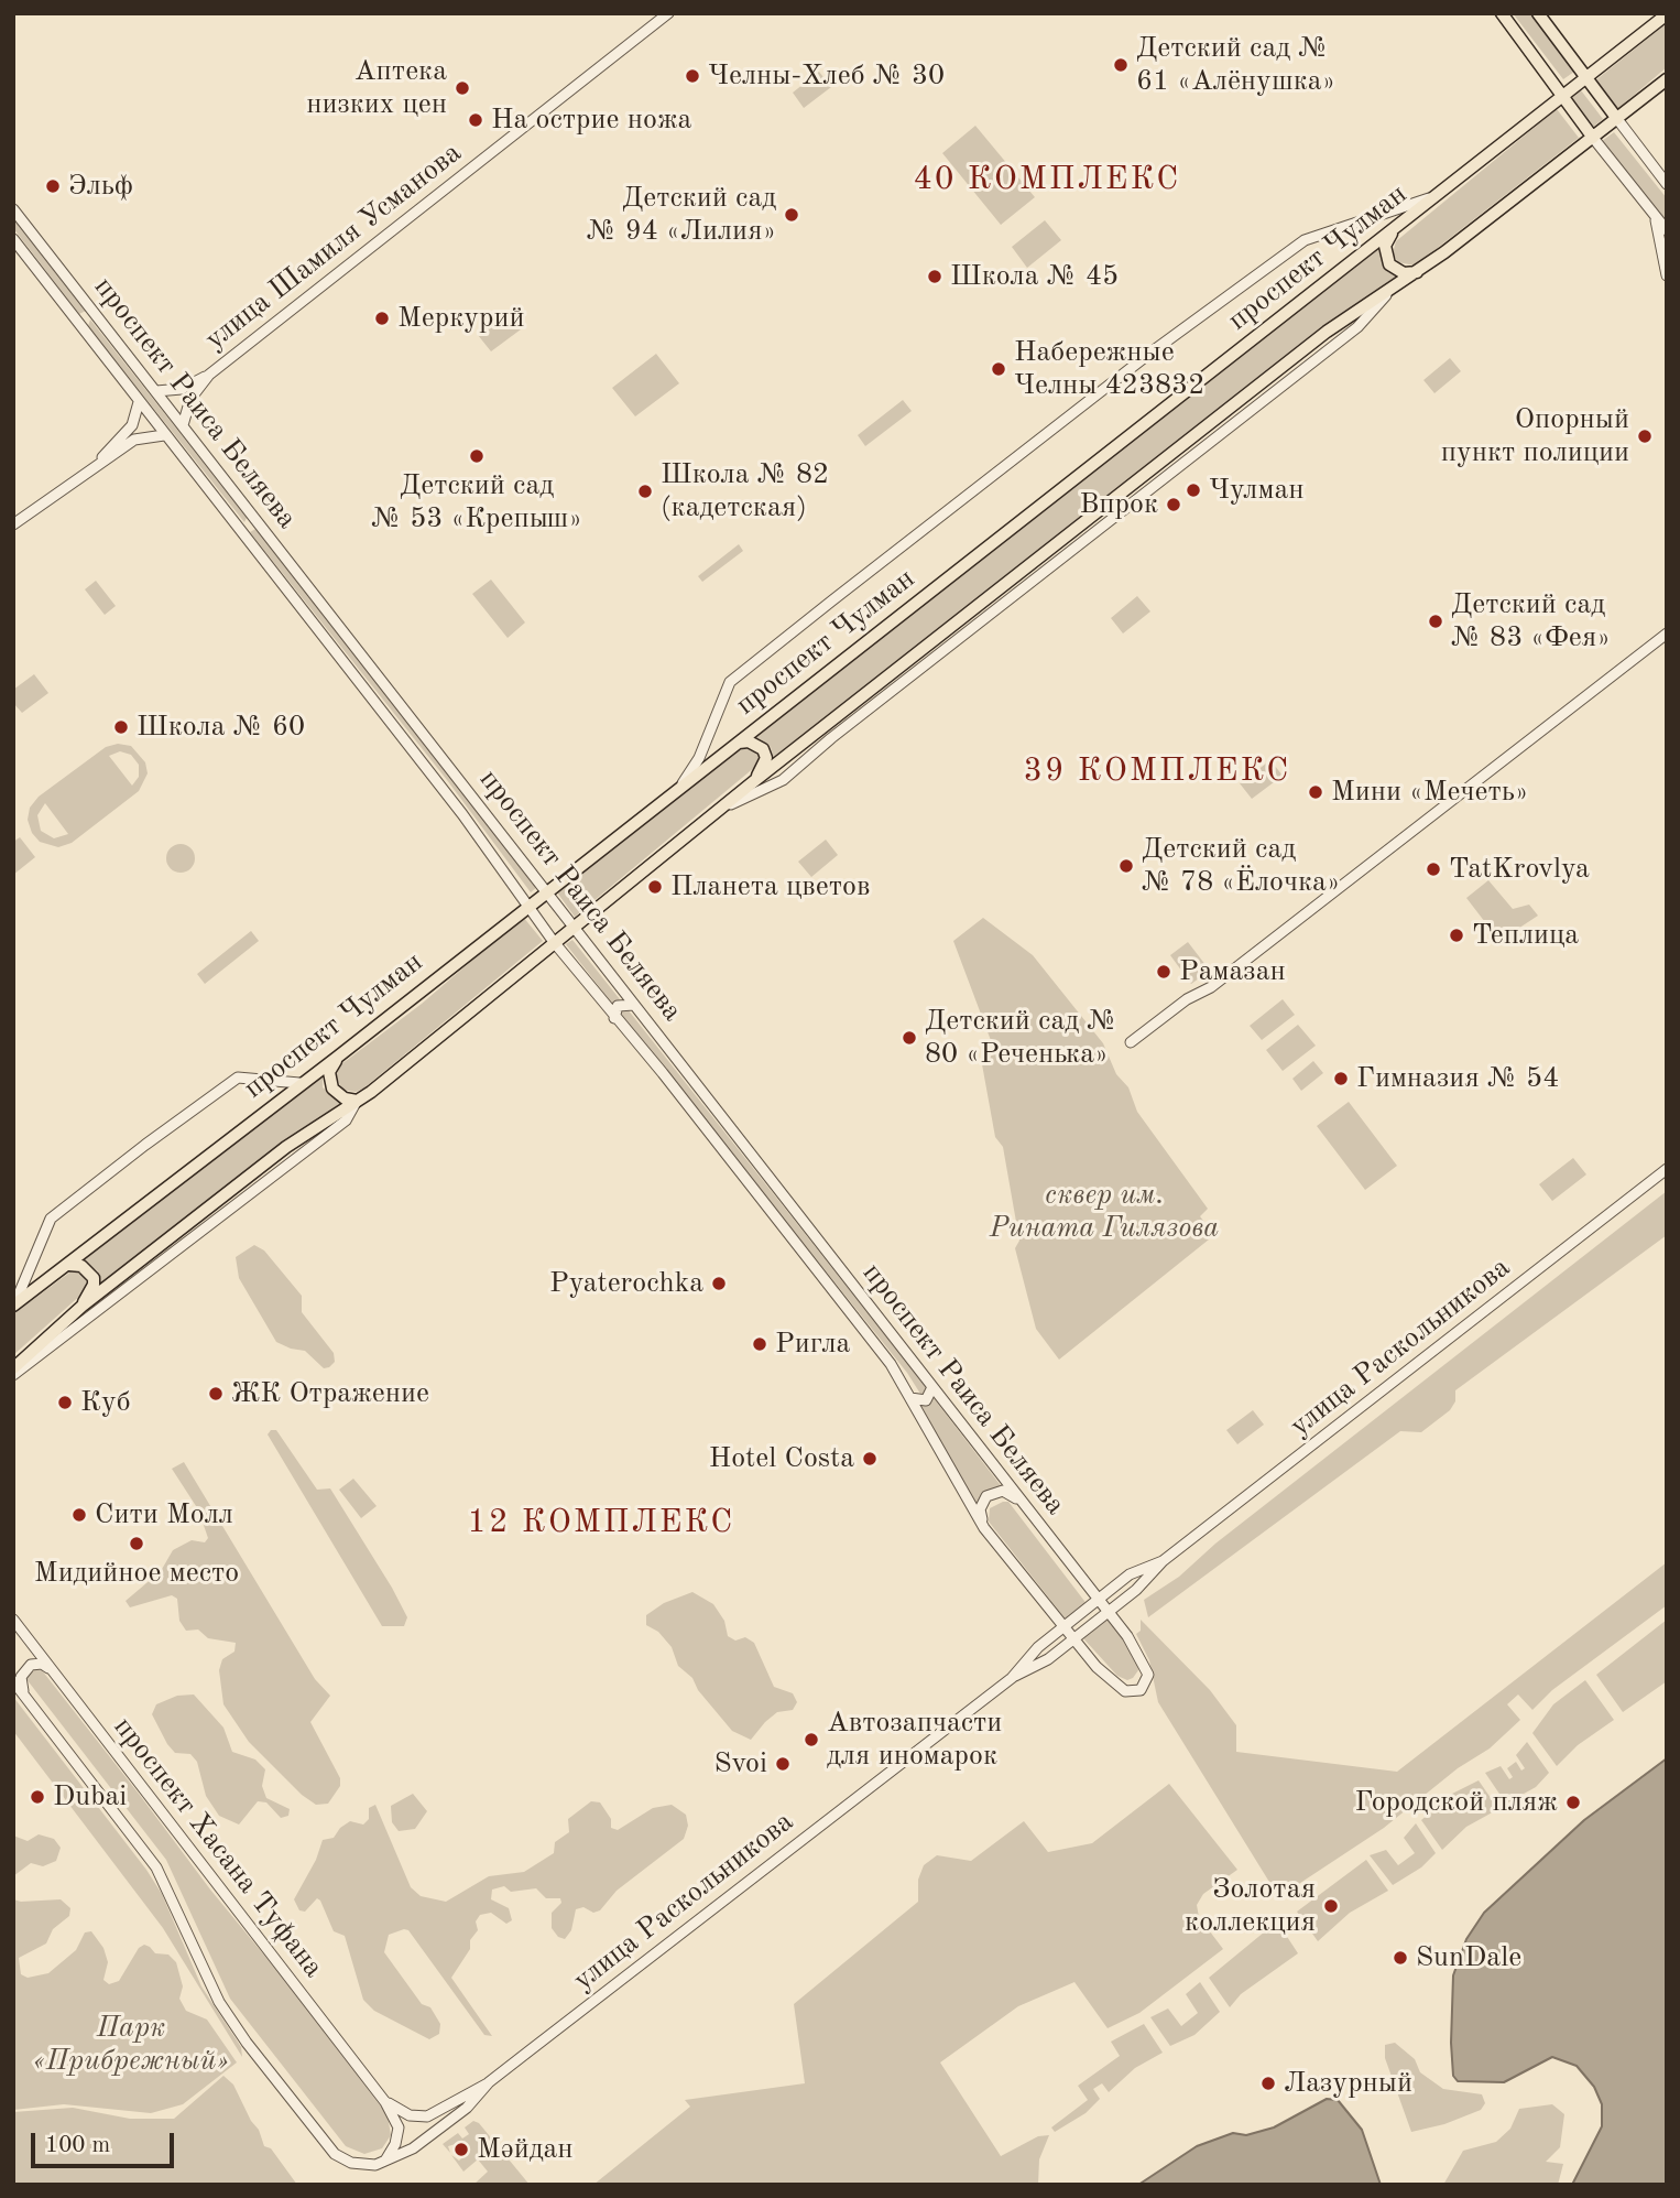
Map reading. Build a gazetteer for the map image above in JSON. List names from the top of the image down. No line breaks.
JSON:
{"streets":{"main road":["проспект Чулман"],"street":["улица Шамиля Усманова","проспект Раиса Беляева","улица Раскольникова","проспект Хасана Туфана"]},"crossings":[["улица Шамиля Усманова","проспект Раиса Беляева"],["проспект Чулман","проспект Раиса Беляева"],["проспект Раиса Беляева","улица Раскольникова"],["улица Раскольникова","проспект Хасана Туфана"]],"districts":["40 КОМПЛЕКС","39 КОМПЛЕКС","12 КОМПЛЕКС"],"parks":["сквер им. Рината Гилязова","Парк «Прибрежный»"],"places":["Детский сад № 61 «Алёнушка»","Челны-Хлеб № 30","Аптека низких цен","На острие ножа","Эльф","Детский сад № 94 «Лилия»","Школа № 45","Меркурий","Набережные Челны 423832","Опорный пункт полиции","Детский сад № 53 «Крепыш»","Чулман","Школа № 82 (кадетская)","Впрок","Детский сад № 83 «Фея»","Школа № 60","Мини «Мечеть»","Детский сад № 78 «Ёлочка»","TatKrovlya","Планета цветов","Теплица","Рамазан","Детский сад № 80 «Реченька»","Гимназия № 54","Pyaterochka","Ригла","ЖК Отражение","Куб","Hotel Costa","Сити Молл","Мидийное место","Автозапчасти для иномарок","Svoi","Dubai","Городской пляж","Золотая коллекция","SunDale","Лазурный","Мәйдан"],"scale_bar":"100 m"}
